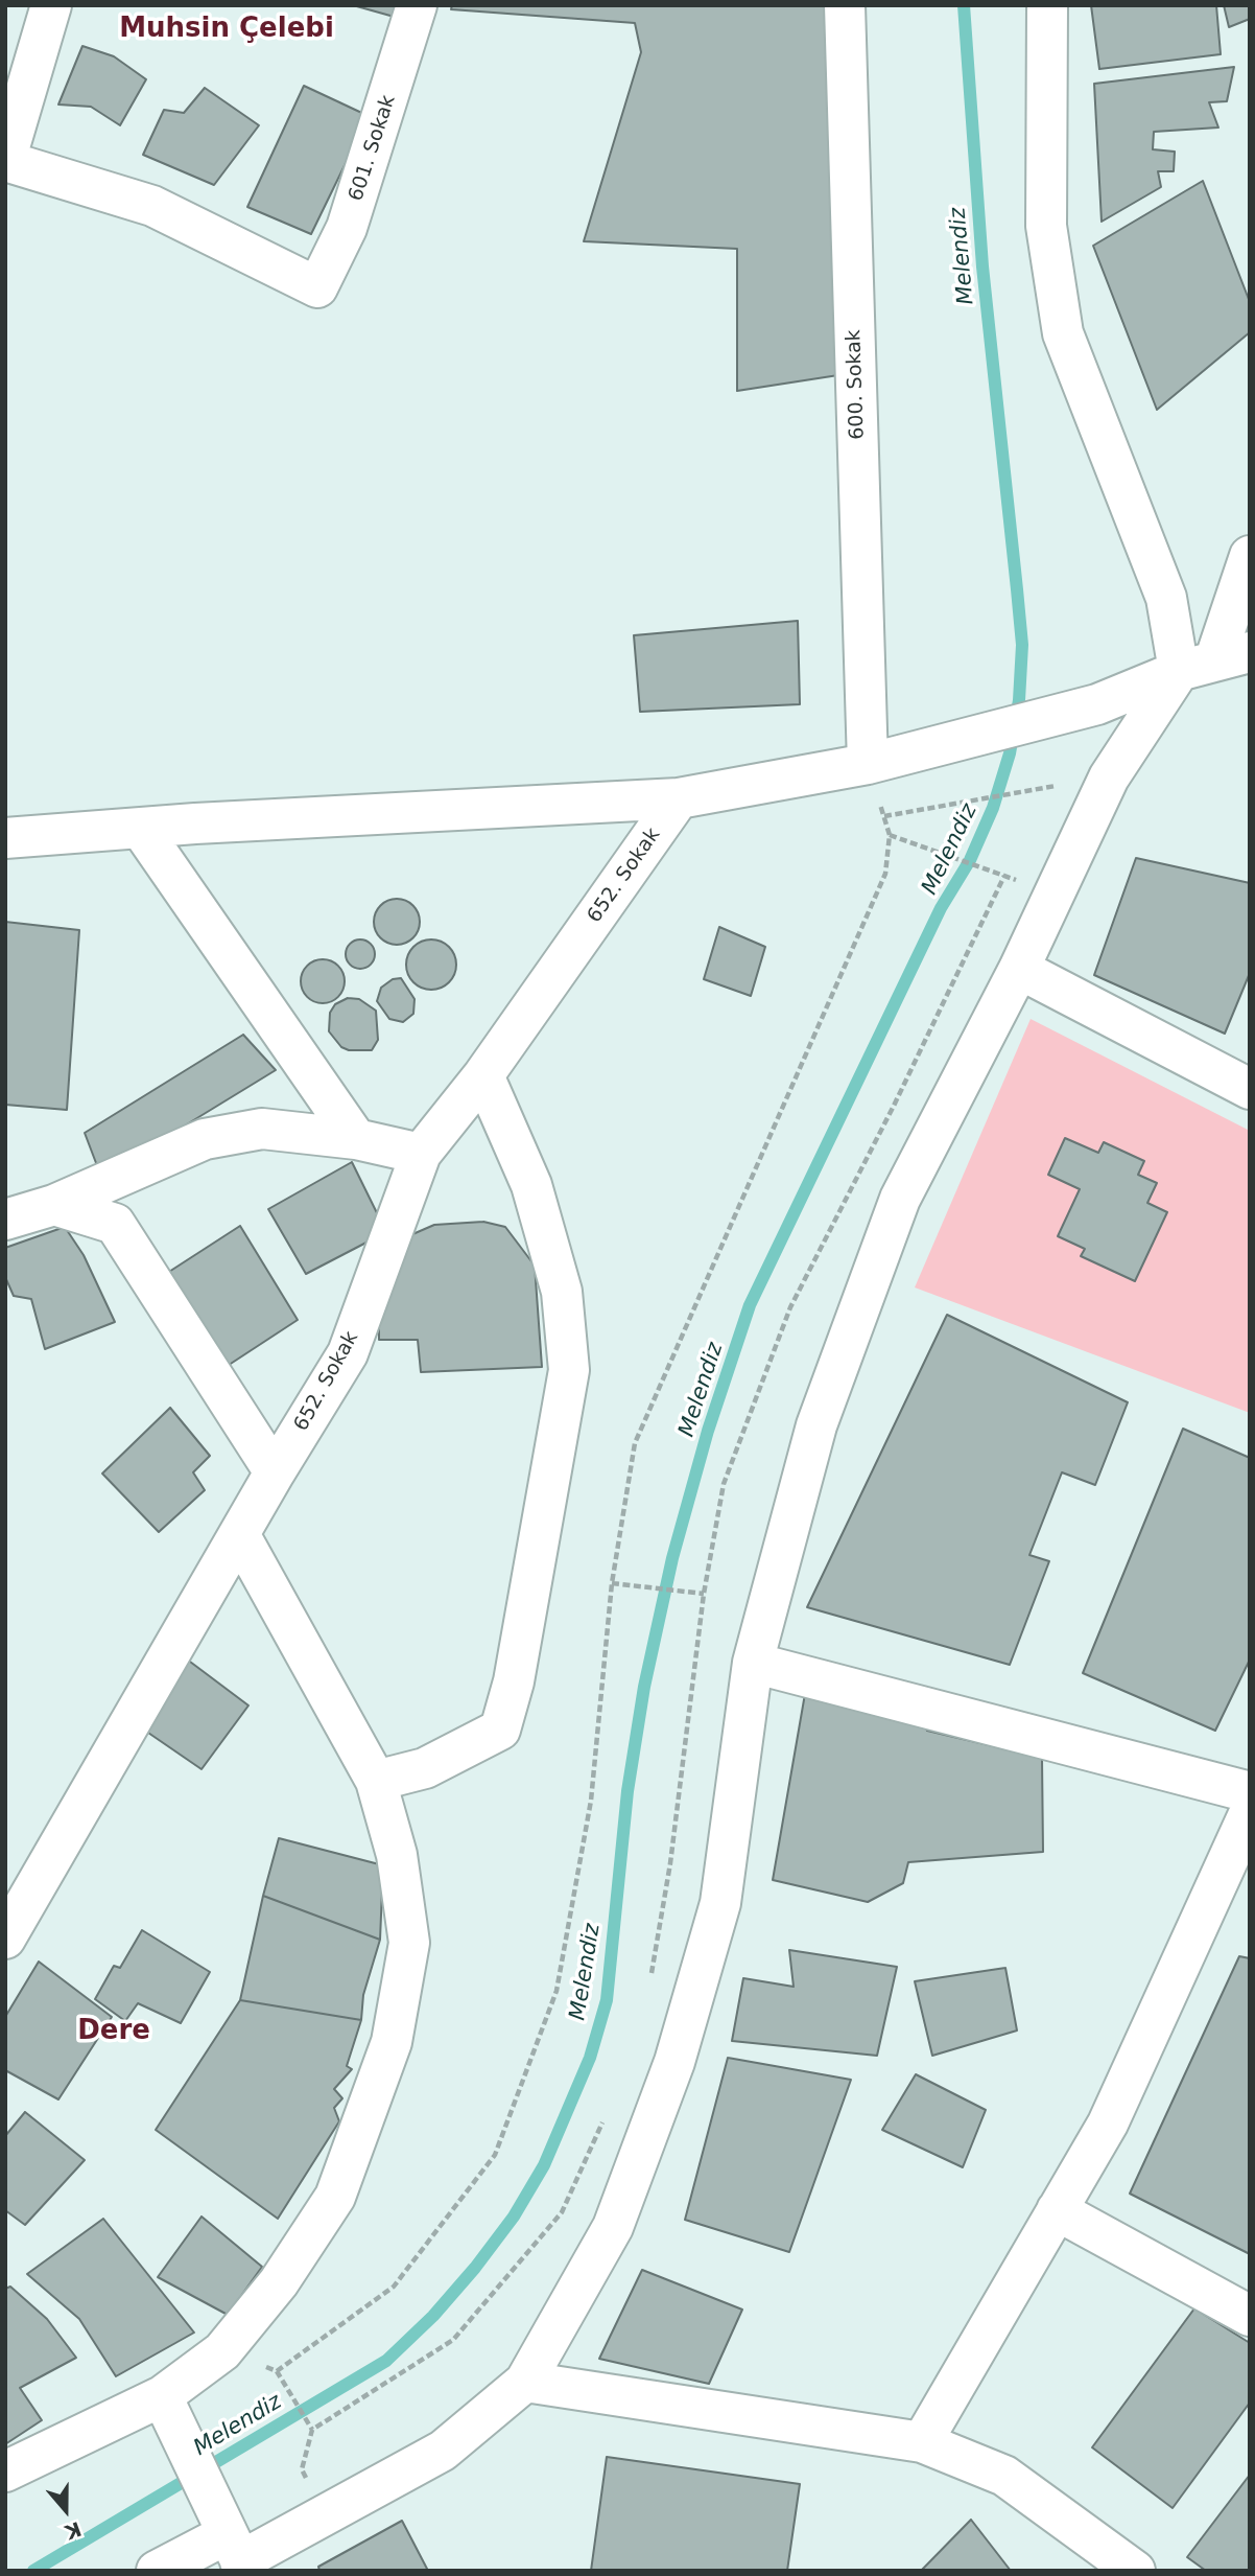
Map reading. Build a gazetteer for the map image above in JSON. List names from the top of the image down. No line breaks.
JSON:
{"streets":{"street":["601. Sokak","600. Sokak","652. Sokak"]},"districts":["Muhsin Çelebi","Dere"],"water":["Melendiz"],"north":"bottom"}
